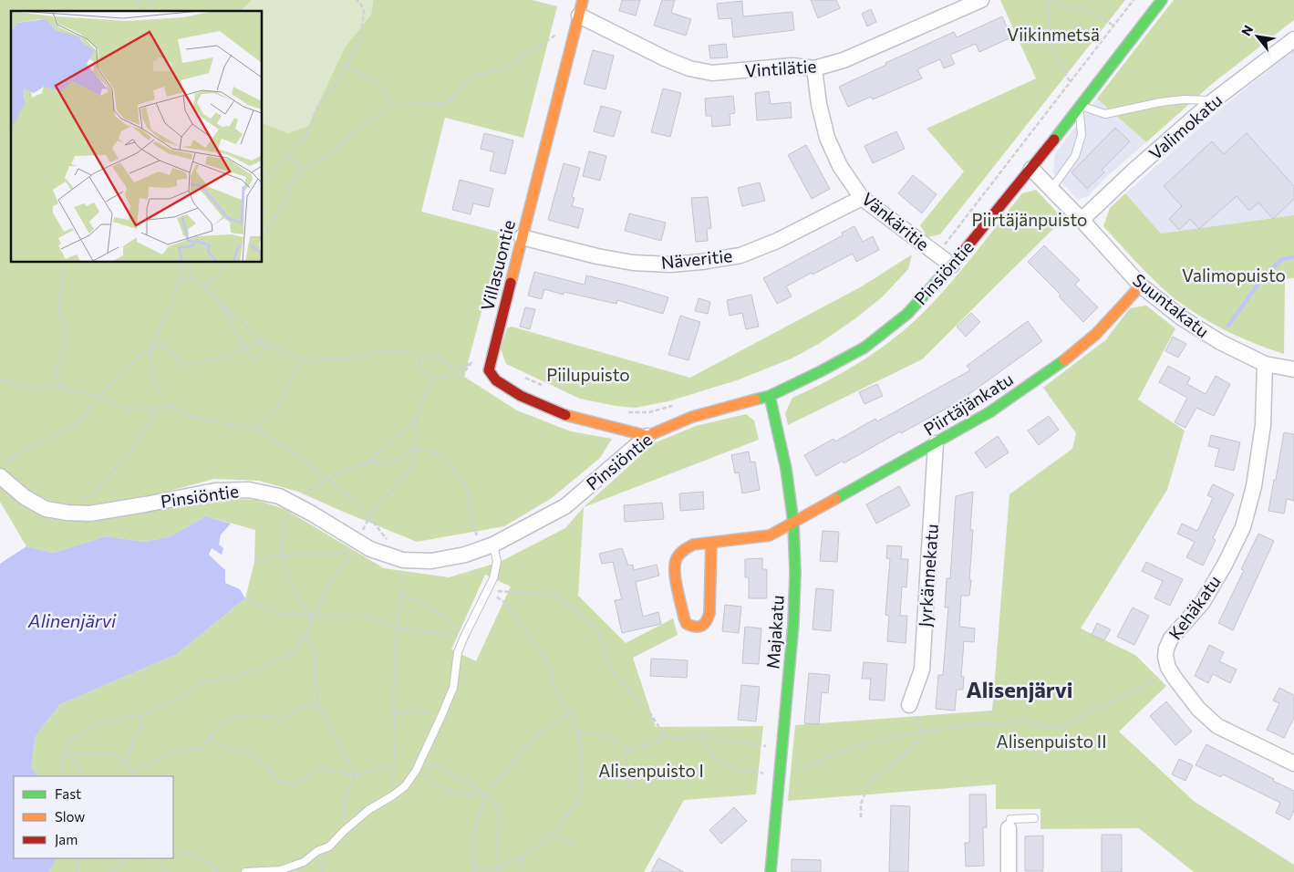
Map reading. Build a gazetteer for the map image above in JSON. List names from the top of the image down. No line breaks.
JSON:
{"streets":{"street":["Vintilätie","Valimokatu","Vänkäritie","Näveritie","Villasuontie","Pinsiöntie","Suuntakatu","Piirtäjänkatu","Jyrkännekatu","Kehäkatu","Majakatu"]},"crossings":[["Vintilätie","Vänkäritie"],["Vintilätie","Villasuontie"],["Valimokatu","Suuntakatu"],["Vänkäritie","Näveritie"],["Vänkäritie","Pinsiöntie"],["Näveritie","Villasuontie"],["Villasuontie","Pinsiöntie"],["Pinsiöntie","Suuntakatu"],["Pinsiöntie","Majakatu"],["Suuntakatu","Piirtäjänkatu"],["Suuntakatu","Kehäkatu"],["Piirtäjänkatu","Jyrkännekatu"],["Piirtäjänkatu","Majakatu"]],"districts":["Alisenjärvi"],"water":["Alinenjärvi"],"parks":["Viikinmetsä","Piirtäjänpuisto","Valimopuisto","Piilupuisto","Alisenpuisto II","Alisenpuisto I"],"legend":["Fast","Slow","Jam"],"north":"top left"}
